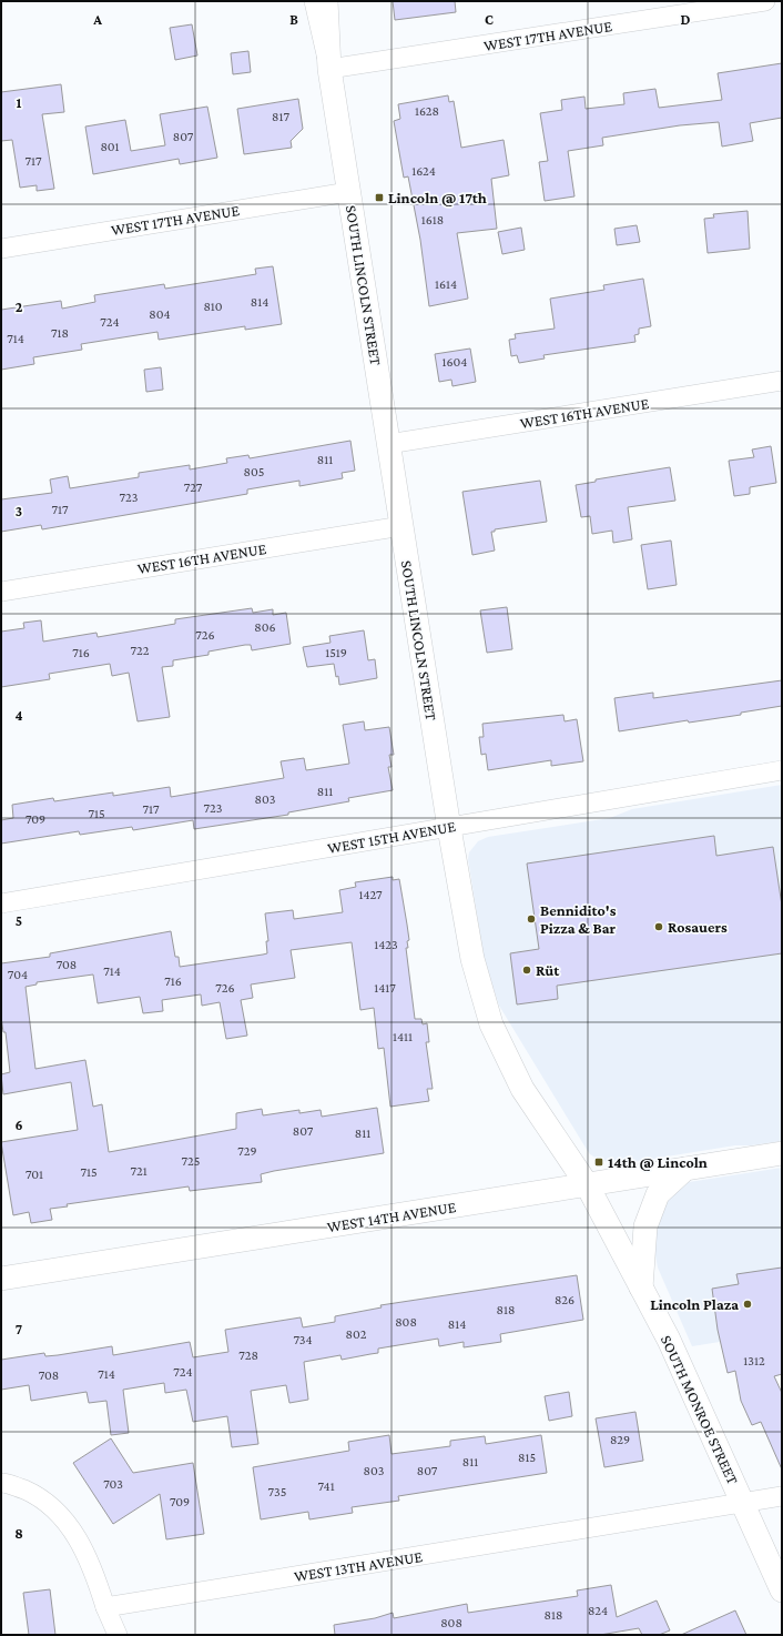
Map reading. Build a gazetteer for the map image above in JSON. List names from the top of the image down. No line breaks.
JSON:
{"streets":{"street":["WEST 17TH AVENUE","SOUTH LINCOLN STREET","WEST 16TH AVENUE","WEST 15TH AVENUE","WEST 14TH AVENUE","SOUTH MONROE STREET","WEST 13TH AVENUE"]},"crossings":[["WEST 17TH AVENUE","SOUTH LINCOLN STREET"],["SOUTH LINCOLN STREET","WEST 16TH AVENUE"],["SOUTH LINCOLN STREET","WEST 15TH AVENUE"],["SOUTH LINCOLN STREET","WEST 14TH AVENUE"],["SOUTH LINCOLN STREET","SOUTH MONROE STREET"],["WEST 14TH AVENUE","SOUTH MONROE STREET"],["SOUTH MONROE STREET","WEST 13TH AVENUE"]],"places":{"transit":["Lincoln @ 17th","14th @ Lincoln"],"other":["Bennidito's Pizza & Bar","Rosauers","Rüt","Lincoln Plaza"]},"house_numbers":["1628","817","807","801","717","1624","1618","1614","814","810","804","724","718","714","1604","811","805","727","723","717","806","726","722","716","1519","811","803","723","717","715","709","1427","1423","708","714","704","716","726","1417","1411","807","811","729","725","721","715","701","826","818","808","814","802","734","728","1312","724","714","708","829","815","811","803","807","703","741","735","709","824","818","808"],"grid":{"columns":["A","B","C","D"],"rows":["1","2","3","4","5","6","7","8"]}}
